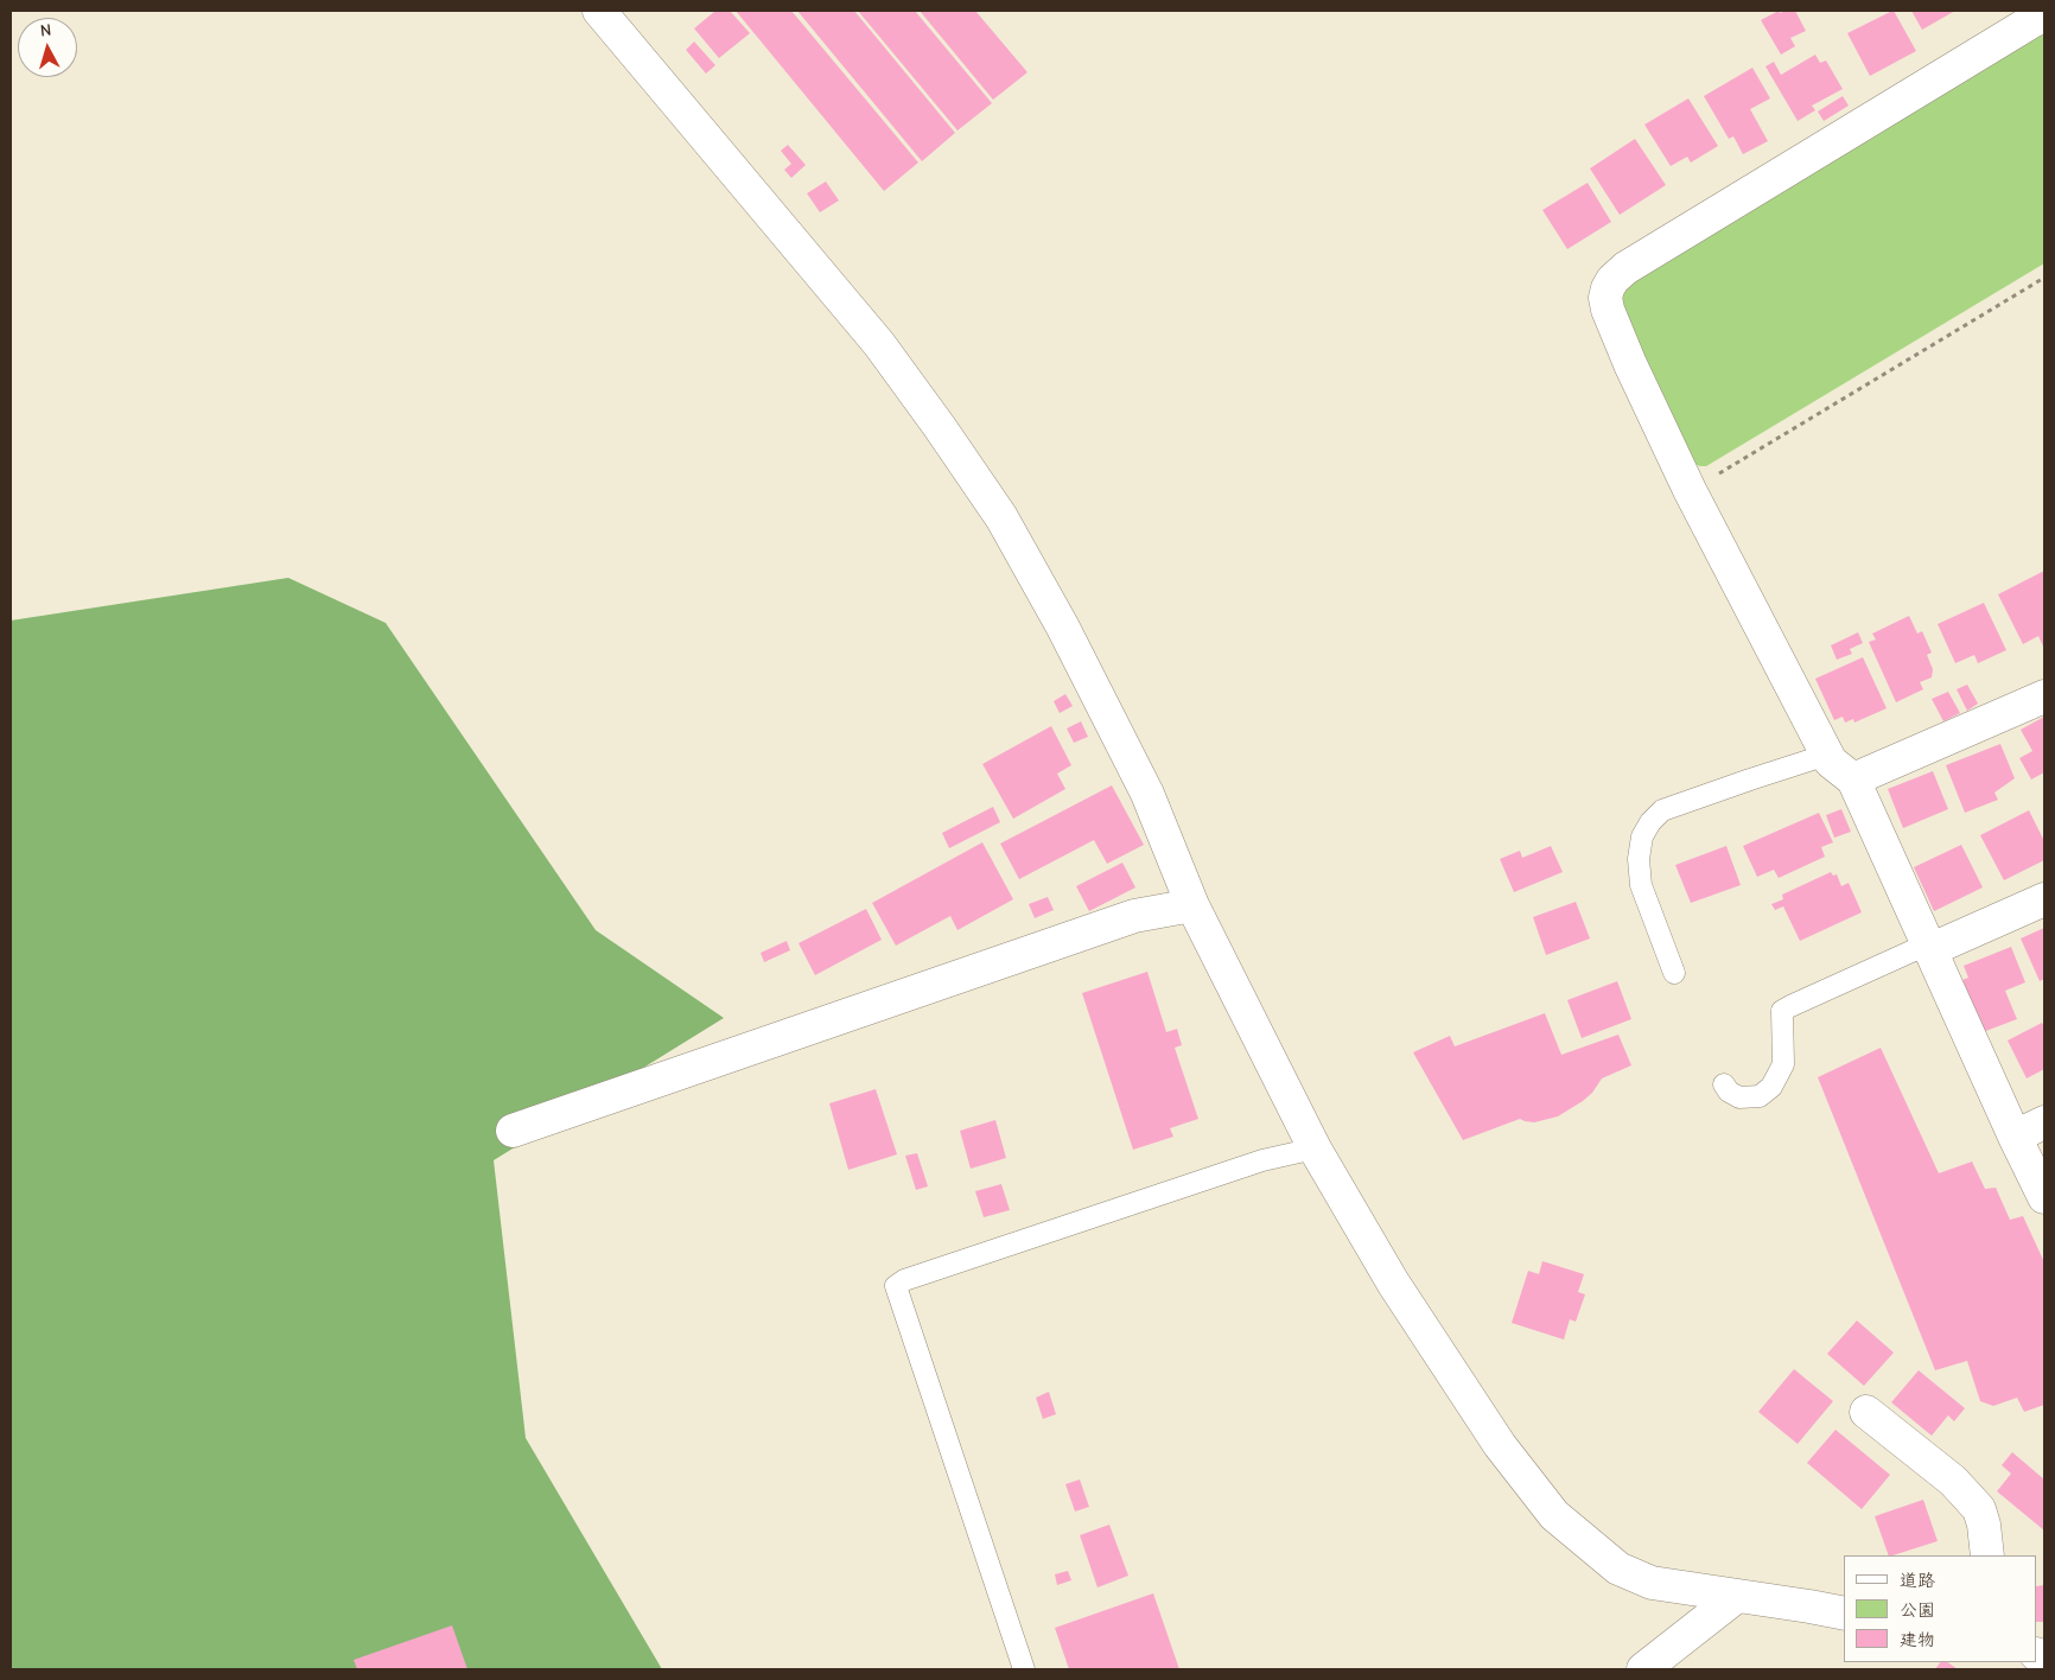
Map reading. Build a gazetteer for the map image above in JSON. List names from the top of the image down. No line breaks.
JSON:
{"legend":["道路","公園","建物"],"north":"top"}
